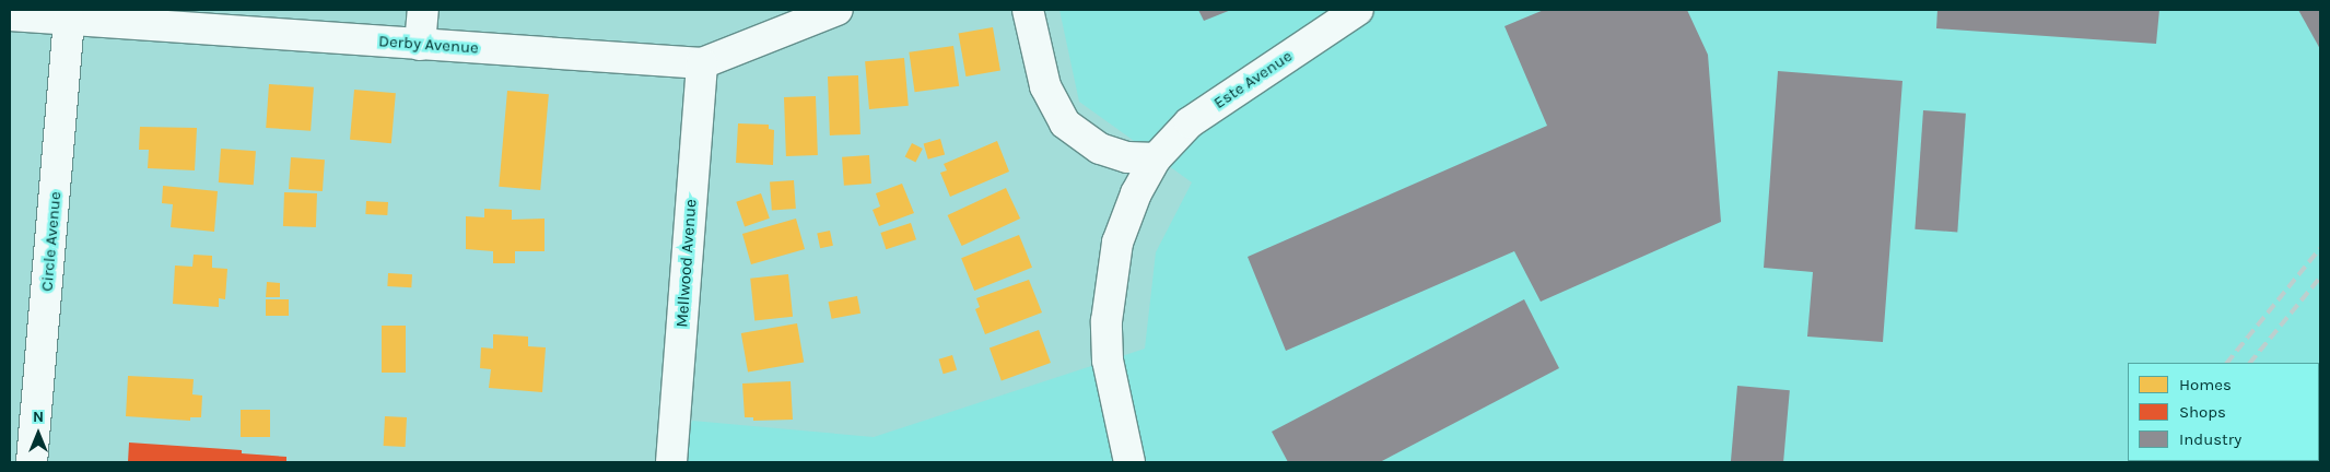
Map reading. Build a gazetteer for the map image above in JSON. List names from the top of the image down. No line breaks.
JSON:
{"streets":{"street":["Derby Avenue","Este Avenue","Circle Avenue","Mellwood Avenue"]},"crossings":[["Derby Avenue","Circle Avenue"],["Derby Avenue","Mellwood Avenue"]],"legend":["Homes","Shops","Industry"],"north":"top"}
